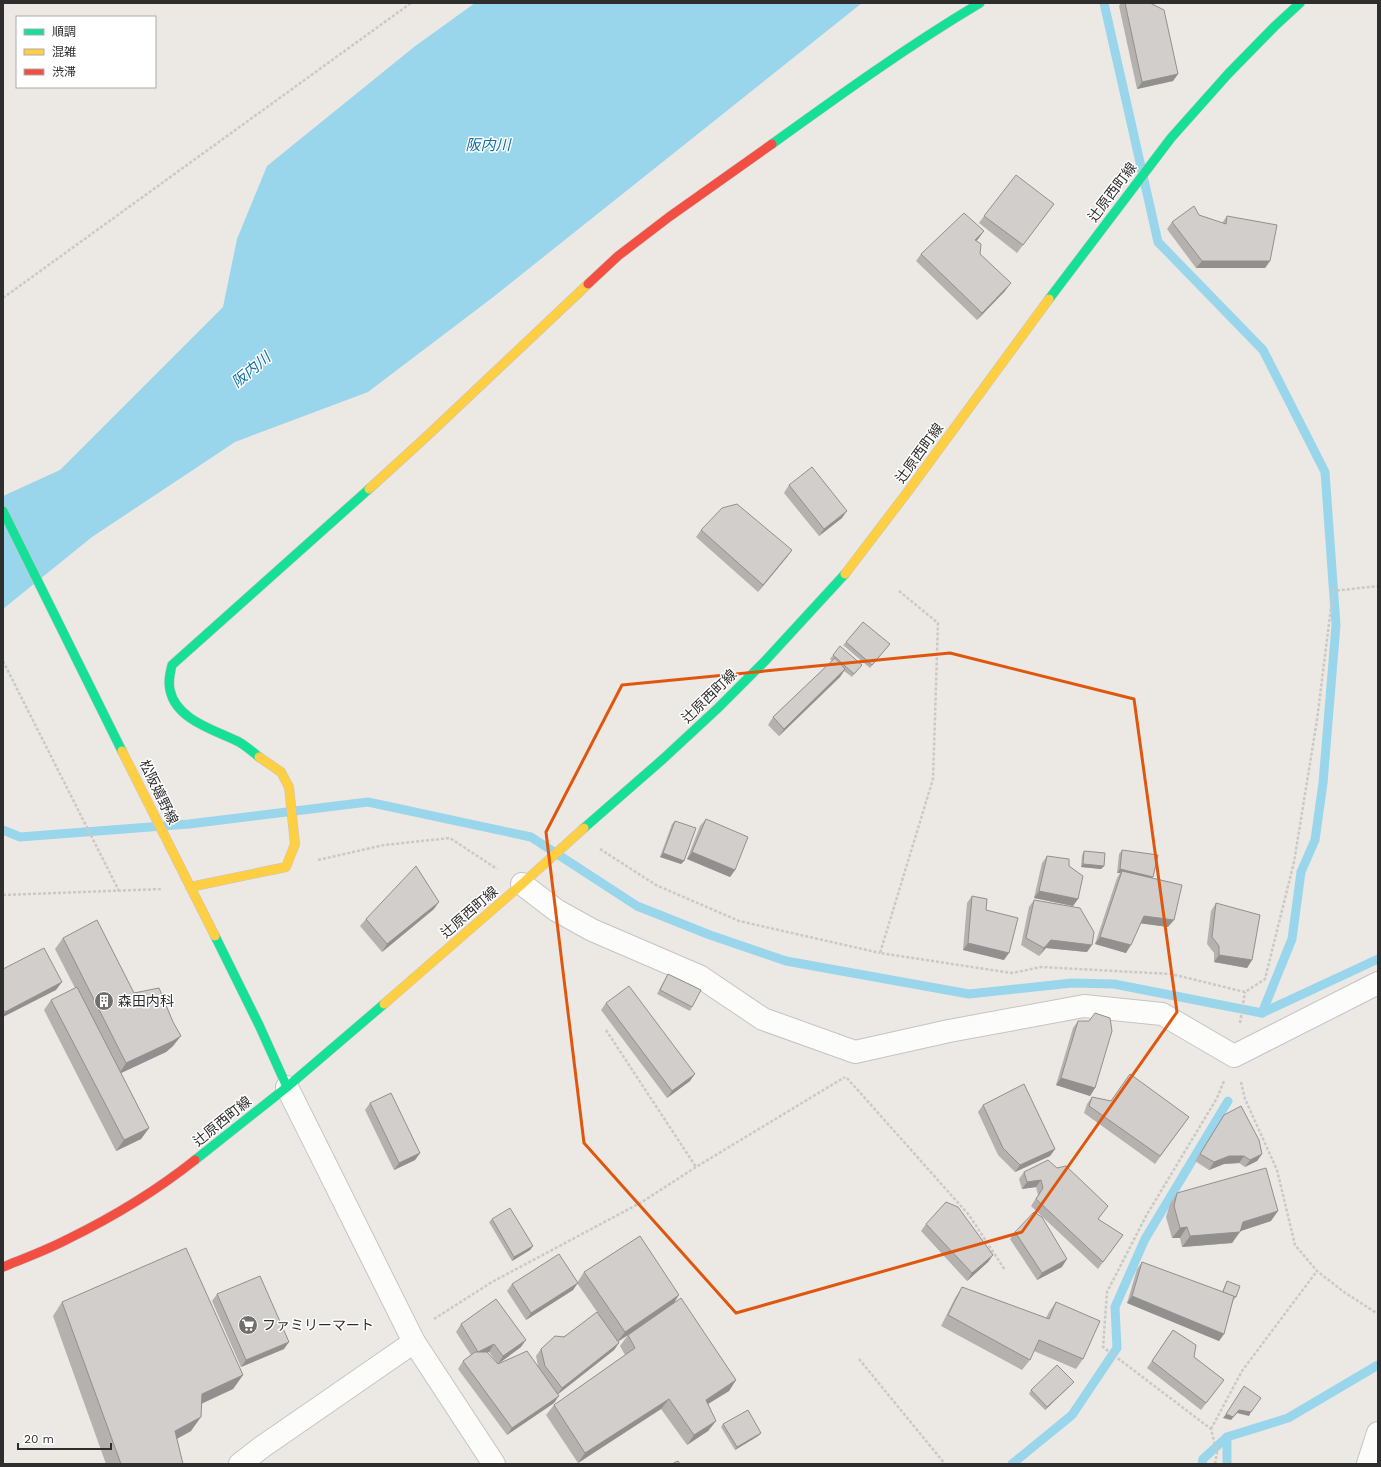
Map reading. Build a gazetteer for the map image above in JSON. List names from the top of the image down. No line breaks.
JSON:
{"streets":{"main road":["辻原西町線","松阪嬉野線"]},"crossings":[["辻原西町線","松阪嬉野線"]],"water":["阪内川"],"places":{"building":["森田内科"],"supermarket":["ファミリーマート"]},"legend":["順調","混雑","渋滞"],"scale_bar":"20 m"}
